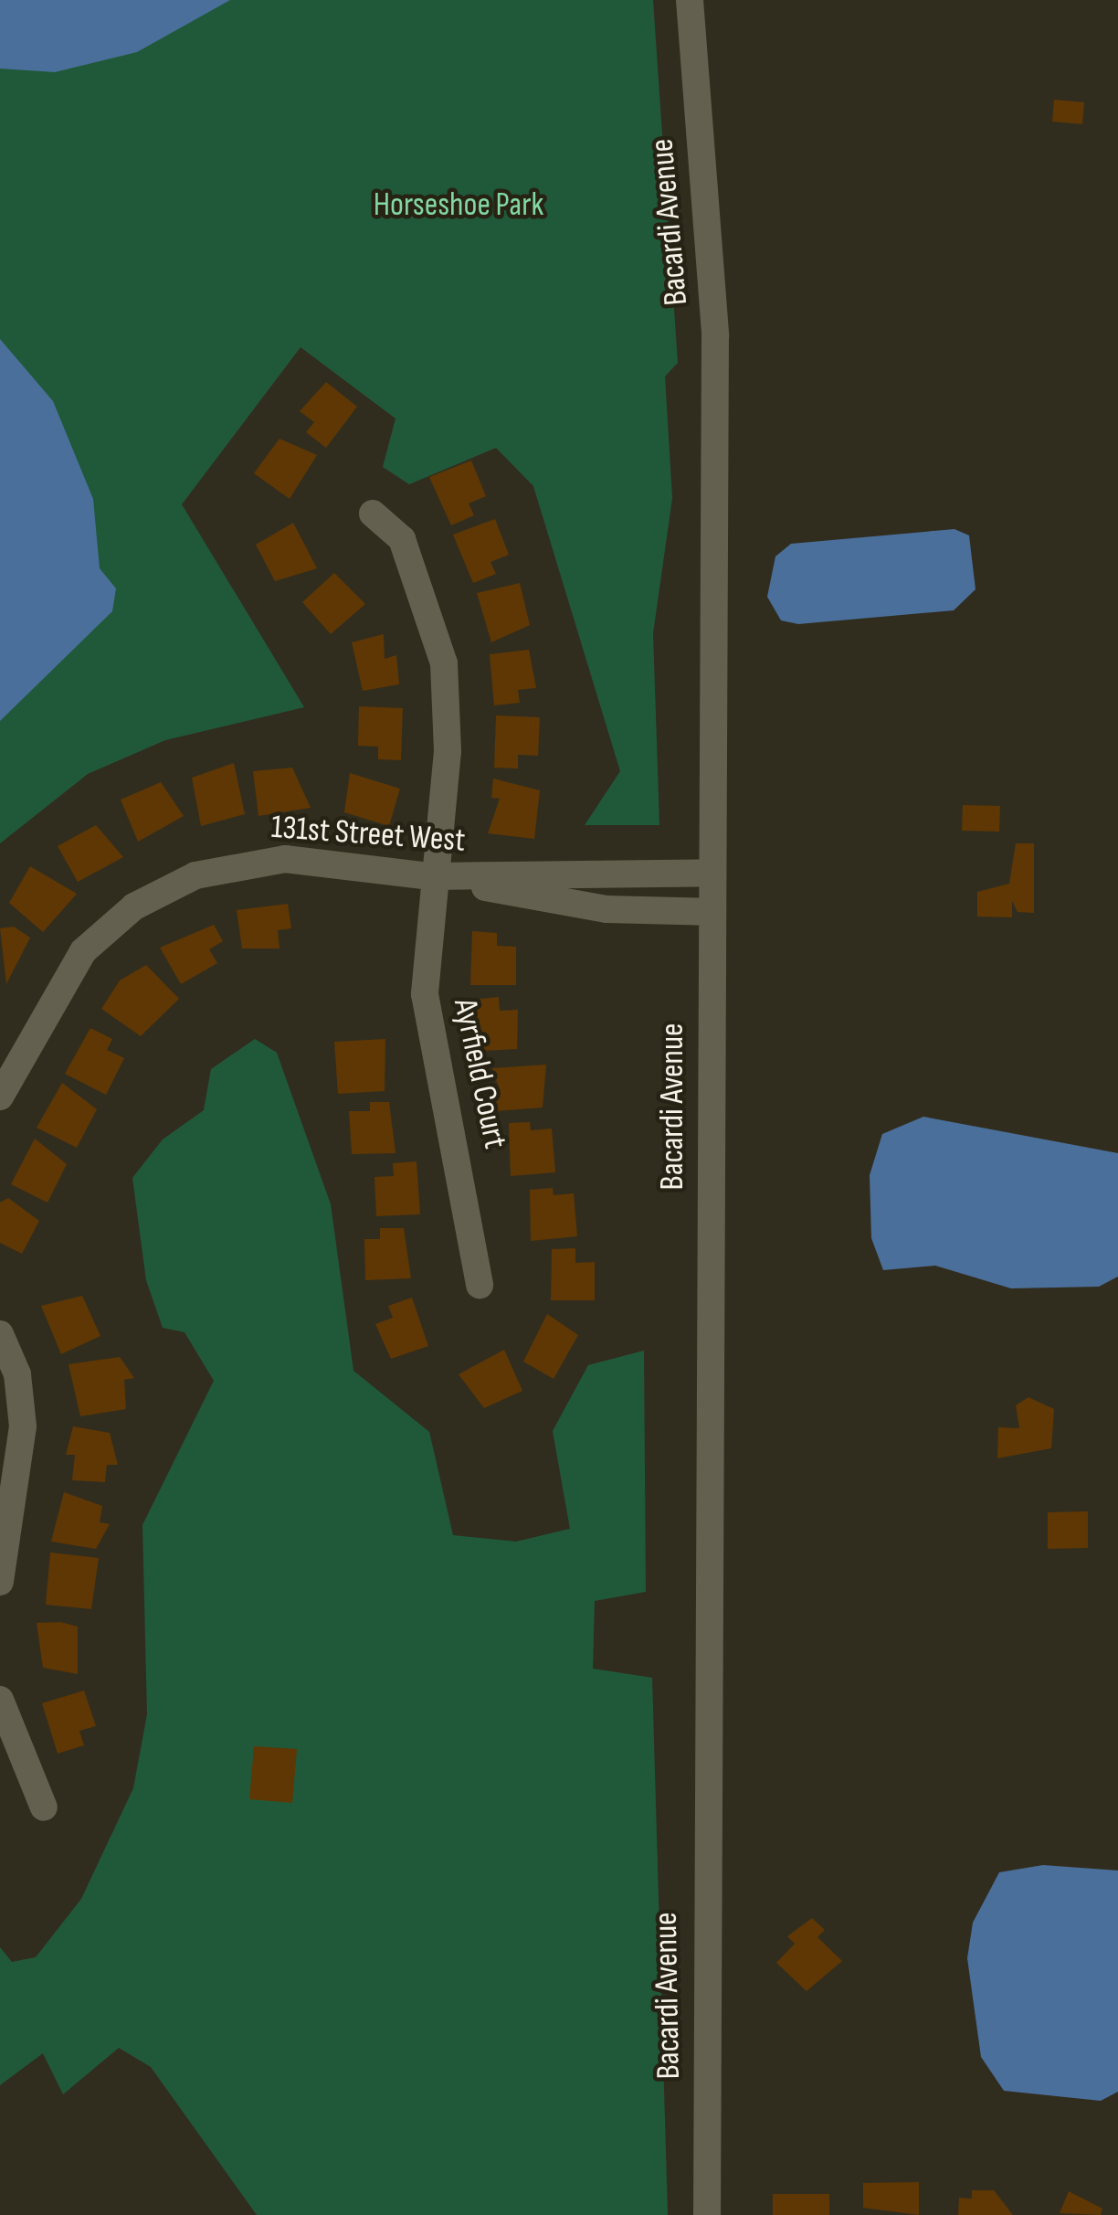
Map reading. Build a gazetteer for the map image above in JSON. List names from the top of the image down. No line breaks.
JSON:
{"streets":{"street":["Bacardi Avenue","131st Street West","Ayrfield Court"]},"crossings":[["Bacardi Avenue","131st Street West"],["131st Street West","Ayrfield Court"]],"parks":["Horseshoe Park"]}
